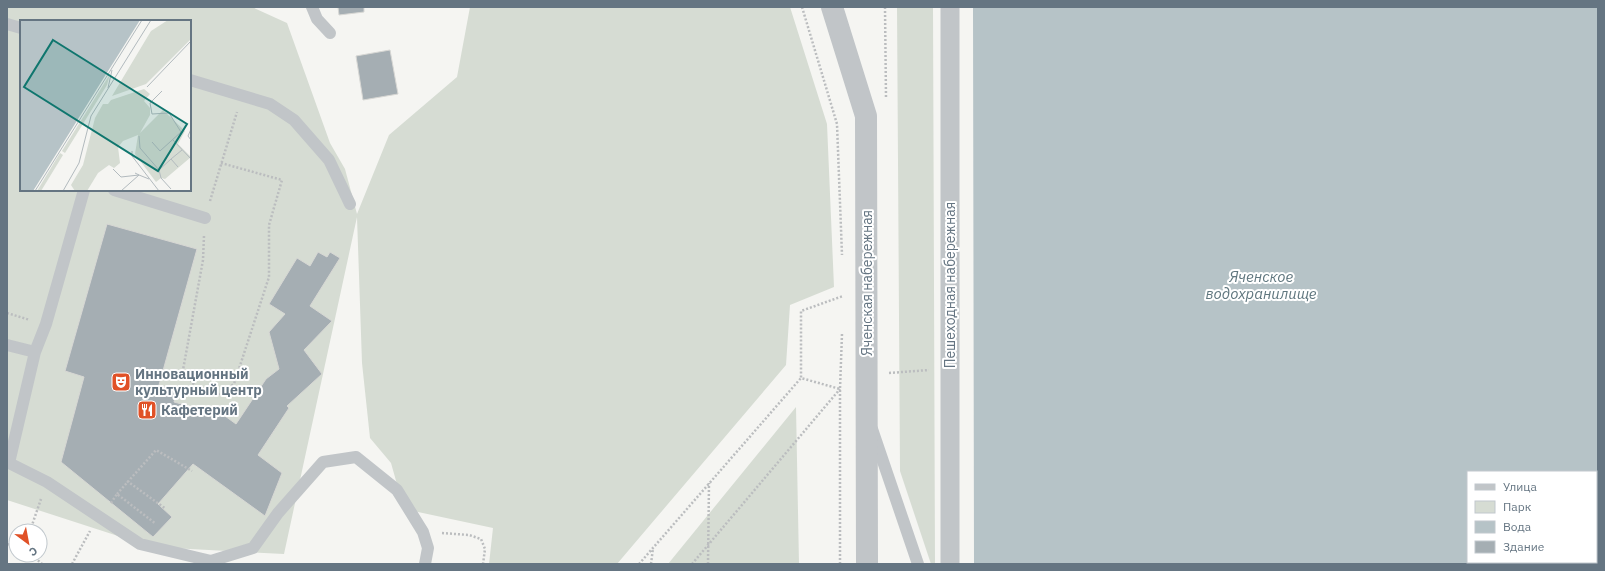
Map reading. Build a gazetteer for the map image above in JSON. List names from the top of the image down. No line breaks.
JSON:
{"streets":{"street":["Яченская набережная","Пешеходная набережная"]},"water":["Яченское водохранилище"],"places":{"theatre":["Инновационный культурный центр"],"restaurant":["Кафетерий"]},"legend":["Улица","Парк","Вода","Здание"],"north":"bottom right"}
